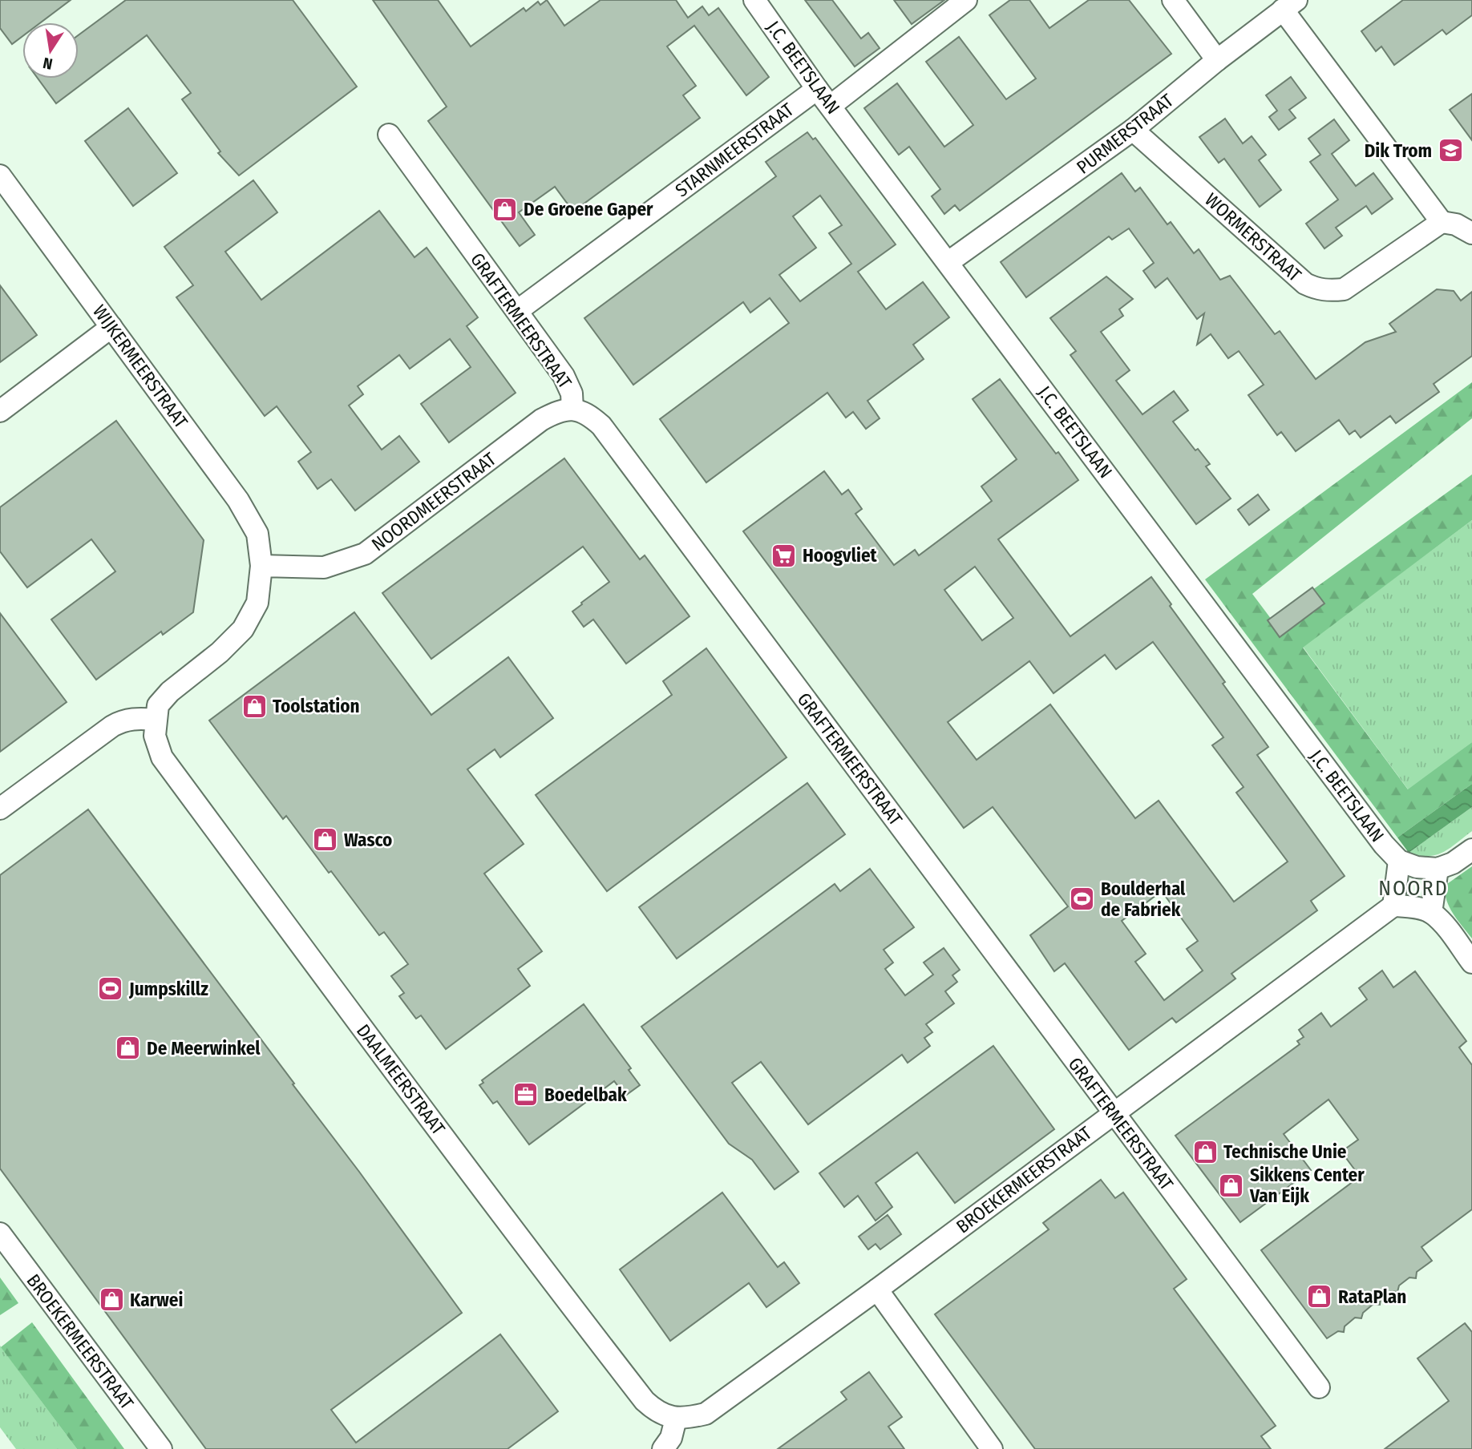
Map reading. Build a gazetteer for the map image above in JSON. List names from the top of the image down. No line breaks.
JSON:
{"streets":{"street":["J.C. BEETSLAAN","PURMERSTRAAT","STARNMEERSTRAAT","WORMERSTRAAT","GRAFTERMEERSTRAAT","WIJKERMEERSTRAAT","NOORDMEERSTRAAT","DAALMEERSTRAAT","BROEKERMEERSTRAAT"]},"crossings":[["J.C. BEETSLAAN","PURMERSTRAAT"],["J.C. BEETSLAAN","STARNMEERSTRAAT"],["PURMERSTRAAT","WORMERSTRAAT"],["STARNMEERSTRAAT","GRAFTERMEERSTRAAT"],["GRAFTERMEERSTRAAT","NOORDMEERSTRAAT"],["GRAFTERMEERSTRAAT","BROEKERMEERSTRAAT"],["WIJKERMEERSTRAAT","NOORDMEERSTRAAT"],["DAALMEERSTRAAT","BROEKERMEERSTRAAT"]],"districts":["NOORD"],"places":{"school or university":["Dik Trom"],"shop":["De Groene Gaper","Toolstation","Wasco","De Meerwinkel","Technische Unie","Sikkens Center Van Eijk","RataPlan","Karwei"],"supermarket":["Hoogvliet"],"sports":["Boulderhal de Fabriek","Jumpskillz"],"office":["Boedelbak"]},"north":"bottom"}
